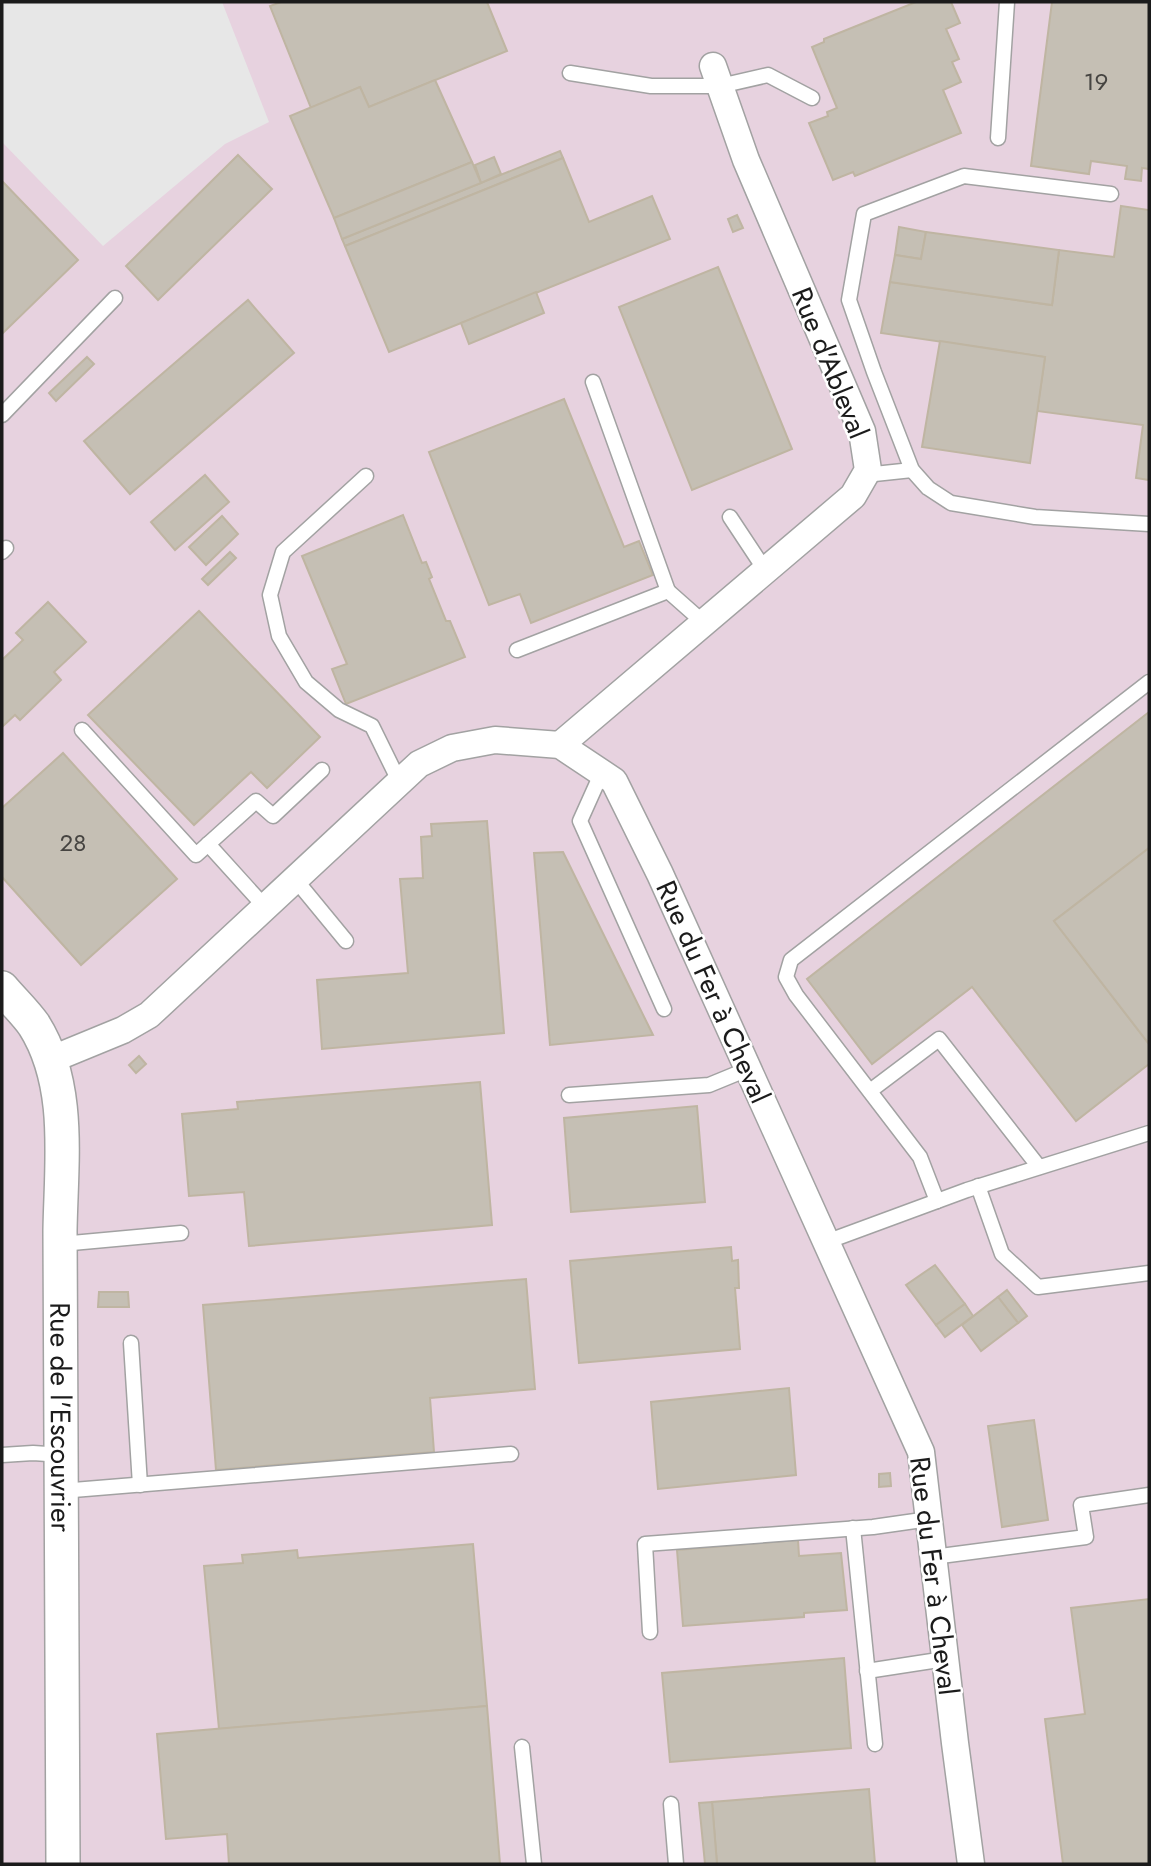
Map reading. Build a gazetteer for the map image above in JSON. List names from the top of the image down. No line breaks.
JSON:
{"streets":{"street":["Rue d'Ableval","Rue du Fer à Cheval","Rue de l'Escouvrier"]},"crossings":[["Rue d'Ableval","Rue du Fer à Cheval"],["Rue du Fer à Cheval","Rue de l'Escouvrier"]],"house_numbers":["19","28"]}
